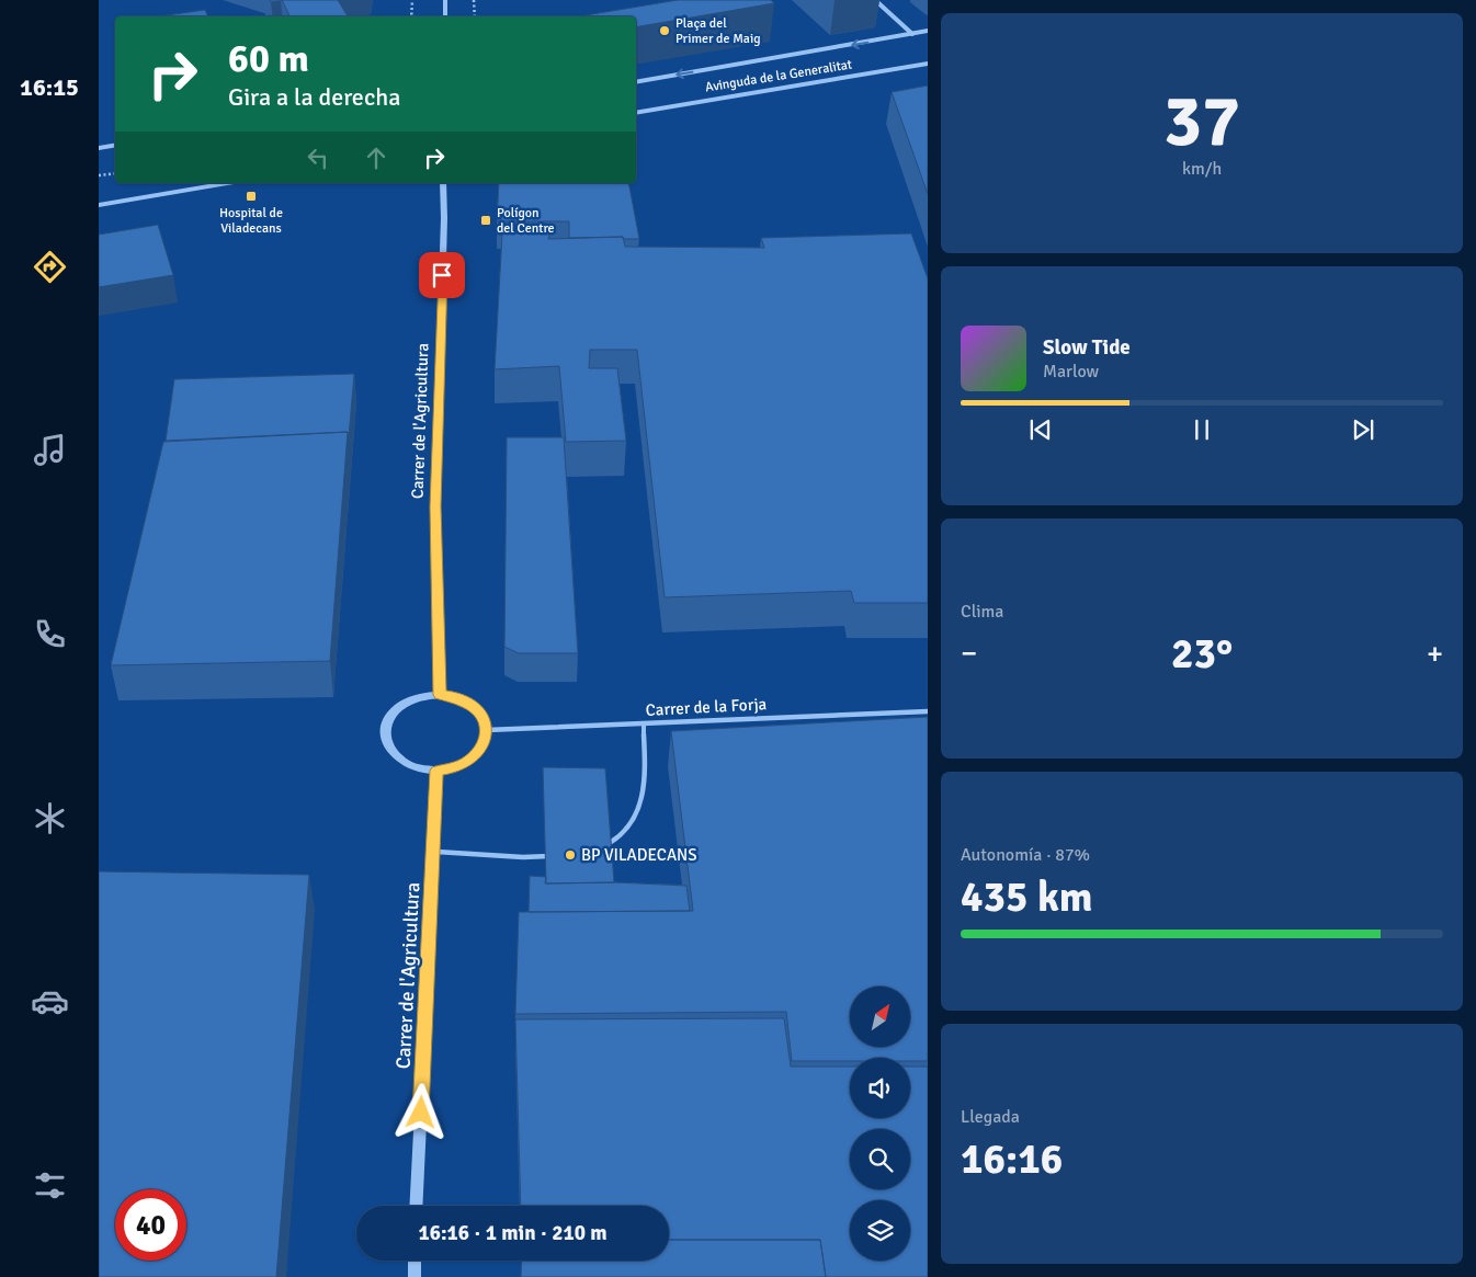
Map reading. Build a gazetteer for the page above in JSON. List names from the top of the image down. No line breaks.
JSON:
{"streets":{"street":["Avinguda de la Generalitat","Carrer de l'Agricultura","Carrer de la Forja"]},"crossings":[["Carrer de l'Agricultura","Carrer de la Forja"]],"places":{"other":["Plaça del Primer de Maig","BP VILADECANS"],"transit":["Hospital de Viladecans","Polígon del Centre"]},"north":"top right","page":{"tabs":"16:15","tile":[["37","km/h"],"Clima",["Autonomía · 87%","435 km"],["Llegada","16:16"]],"turn":["60 m","Gira a la derecha"],"song":["Slow Tide","Marlow"],"heat":["−","23°","+"],"limit":"40","trip":"16:16 · 1 min · 210 m"}}
